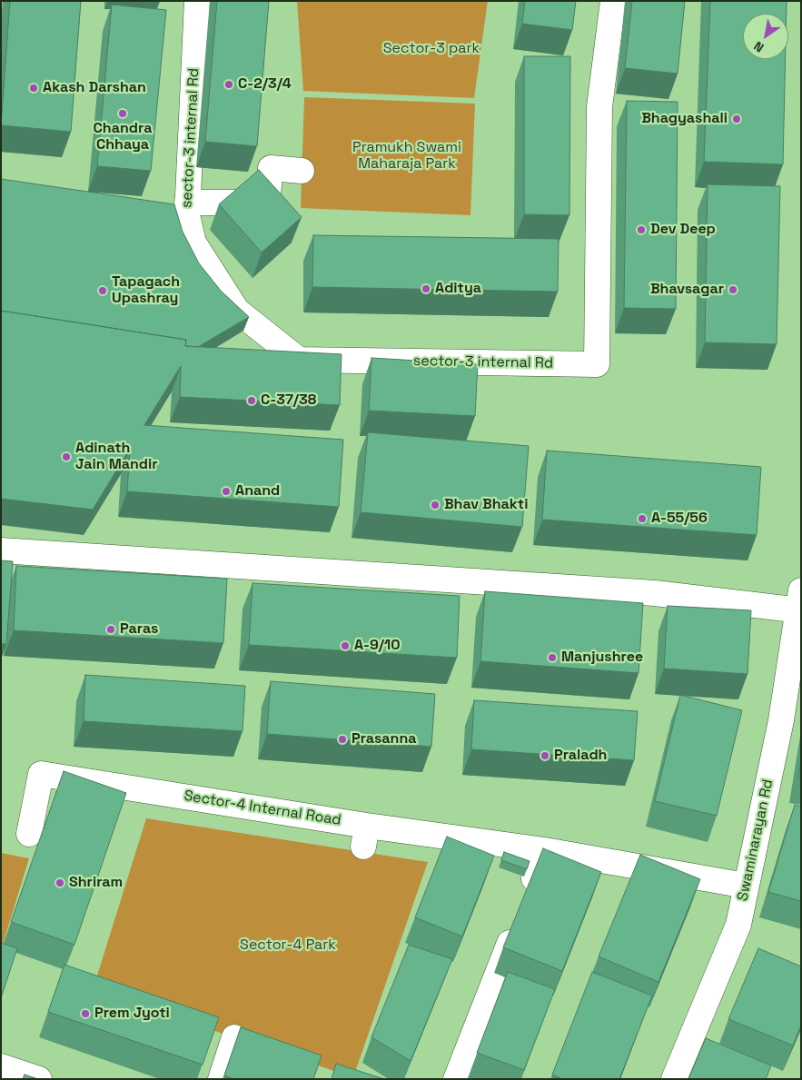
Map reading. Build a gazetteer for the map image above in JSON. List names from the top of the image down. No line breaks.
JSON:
{"streets":{"street":["sector-3 internal Rd","Sector-4 Internal Road","Swaminarayan Rd"]},"crossings":[["Sector-4 Internal Road","Swaminarayan Rd"]],"parks":["Sector-3 park","Pramukh Swami Maharaja Park","Sector-4 Park"],"places":["C-2/3/4","Akash Darshan","Chandra Chhaya","Bhagyashali","Dev Deep","Aditya","Bhavsagar","Tapagach Upashray","C-37/38","Adinath Jain Mandir","Anand","Bhav Bhakti","A-55/56","Paras","A-9/10","Manjushree","Prasanna","Praladh","Shriram","Prem Jyoti"],"north":"bottom left"}
